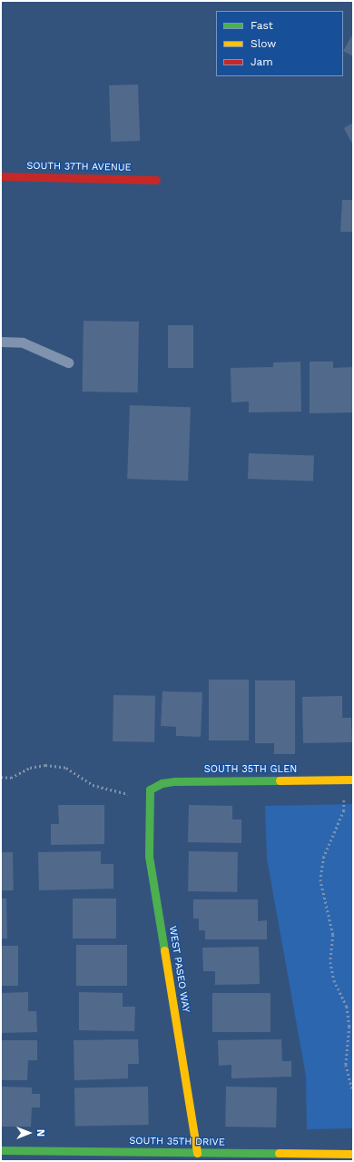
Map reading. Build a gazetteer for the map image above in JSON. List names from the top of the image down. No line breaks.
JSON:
{"streets":{"street":["SOUTH 37TH AVENUE","SOUTH 35TH GLEN","WEST PASEO WAY","SOUTH 35TH DRIVE"]},"crossings":[["SOUTH 35TH GLEN","WEST PASEO WAY"],["WEST PASEO WAY","SOUTH 35TH DRIVE"]],"legend":["Fast","Slow","Jam"],"north":"right"}
